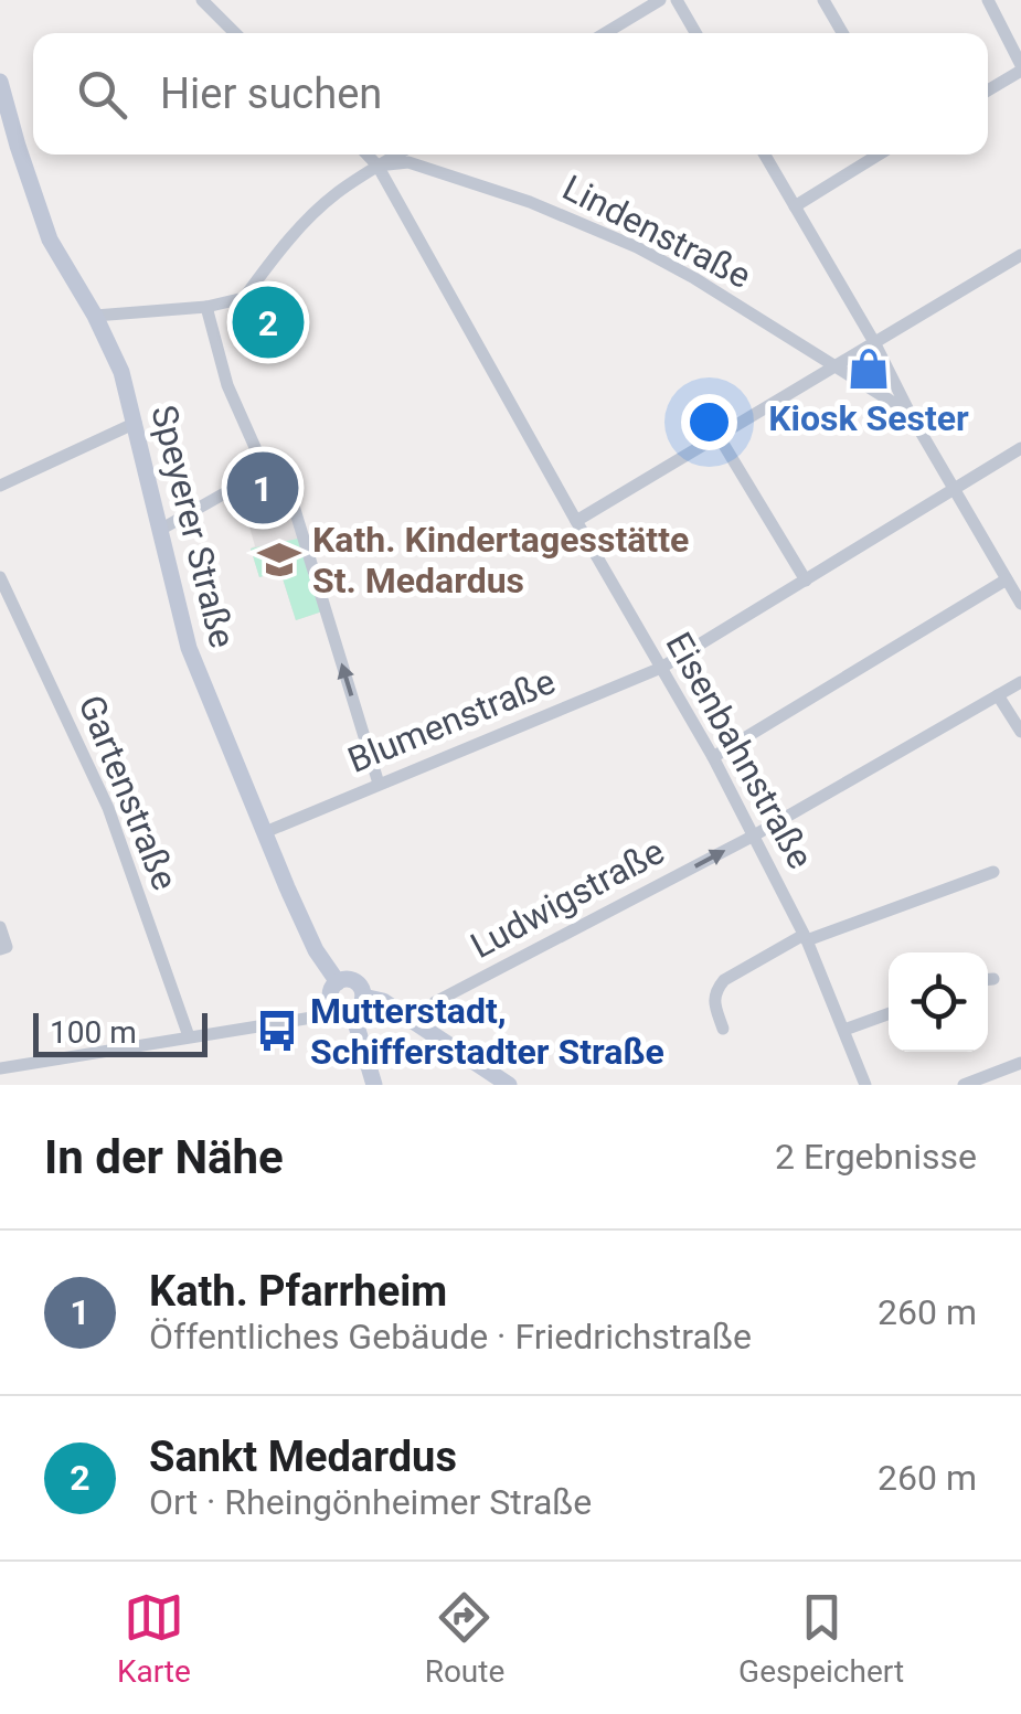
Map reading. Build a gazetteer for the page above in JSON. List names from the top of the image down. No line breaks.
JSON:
{"streets":{"main road":["Speyerer Straße"],"street":["Lindenstraße","Blumenstraße","Eisenbahnstraße","Gartenstraße","Ludwigstraße"]},"crossings":[["Lindenstraße","Eisenbahnstraße"],["Speyerer Straße","Blumenstraße"],["Blumenstraße","Eisenbahnstraße"],["Eisenbahnstraße","Ludwigstraße"]],"one_way":["Ludwigstraße"],"places":{"shop":["Kiosk Sester"],"school or university":["Kath. Kindertagesstätte St. Medardus"],"bus stop":["Mutterstadt, Schifferstadter Straße"]},"scale_bar":"100 m","page":{"search":"Hier suchen","pins":["2","1"],"scale":"100 m","heading":["In der Nähe","2 Ergebnisse"],"list":[{"mark":"1","name":"Kath. Pfarrheim","note":"Öffentliches Gebäude · Friedrichstraße","value":"260 m"},{"mark":"2","name":"Sankt Medardus","note":"Ort · Rheingönheimer Straße","value":"260 m"}],"nav":["Karte","Route","Gespeichert"]}}
